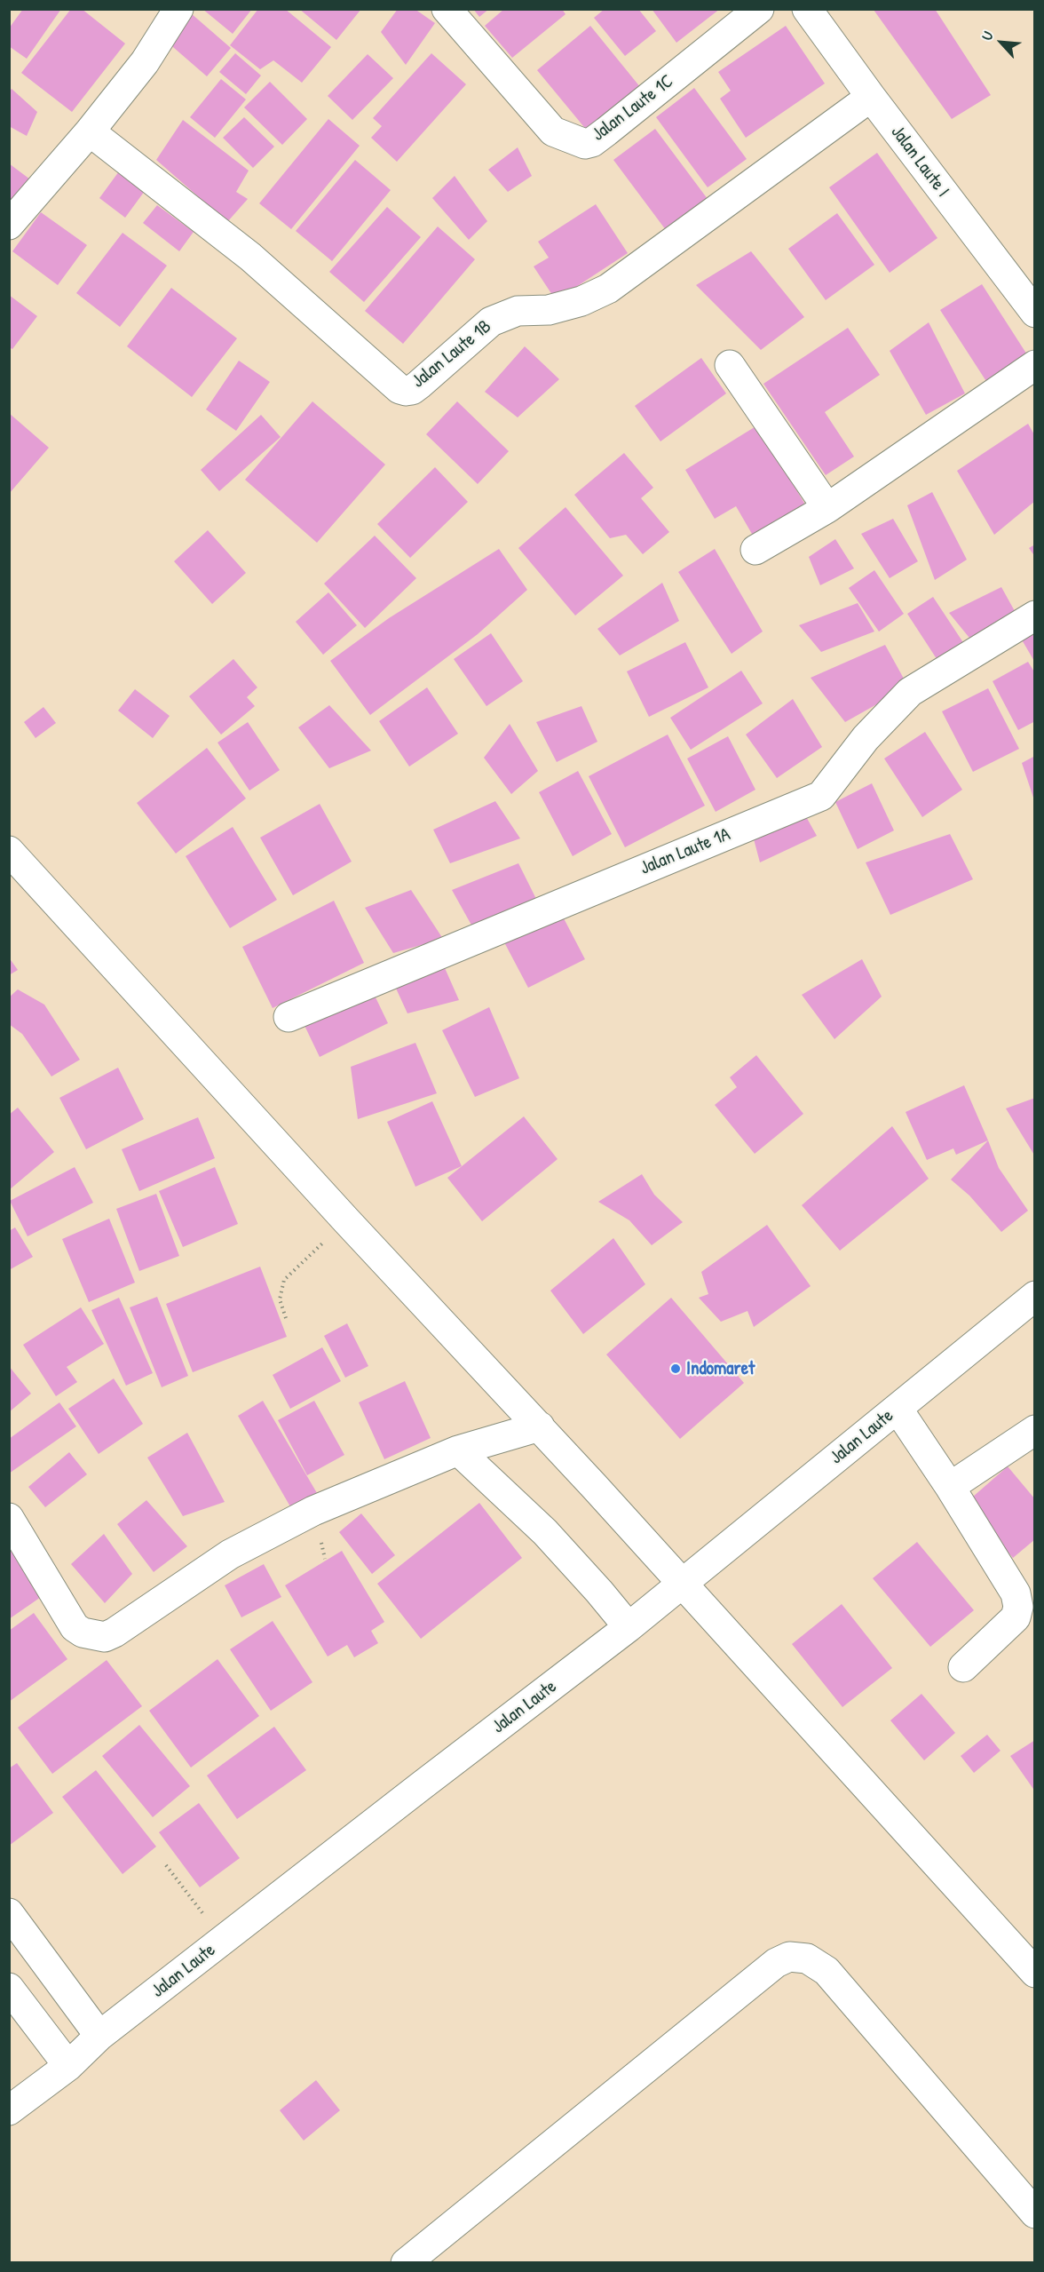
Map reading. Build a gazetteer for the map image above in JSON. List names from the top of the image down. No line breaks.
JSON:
{"streets":{"street":["Jalan Laute 1C","Jalan Laute I","Jalan Laute 1B","Jalan Laute 1A","Jalan Laute"]},"crossings":[["Jalan Laute I","Jalan Laute 1B"]],"places":["Indomaret"],"north":"top left"}
